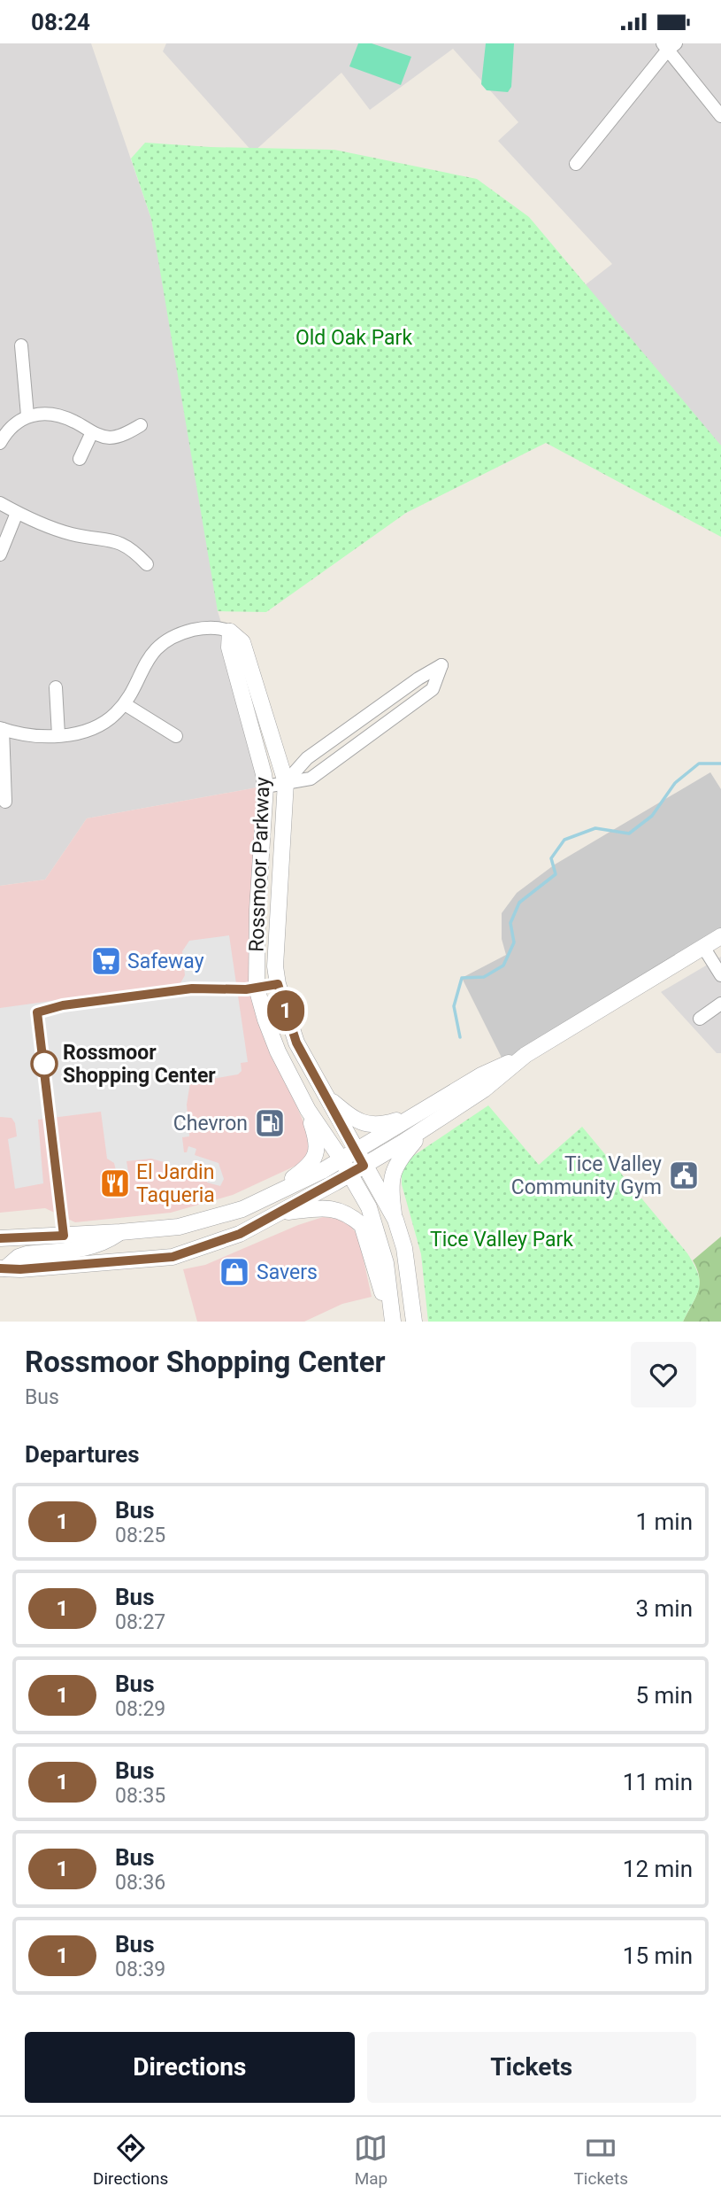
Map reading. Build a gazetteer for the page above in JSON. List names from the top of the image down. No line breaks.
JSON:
{"streets":{"street":["Rossmoor Parkway"]},"parks":["Old Oak Park","Tice Valley Park"],"places":{"supermarket":["Safeway"],"other":["Rossmoor Shopping Center"],"fuel station":["Chevron"],"public building":["Tice Valley Community Gym"],"restaurant":["El Jardin Taqueria"],"shop":["Savers"]},"lines":["bus line 1"],"page":{"status":"08:24","on_map":"1","heading":[["Rossmoor Shopping Center","Bus"],"Departures"],"list":[{"mark":"1","name":"Bus","note":"08:25","value":"1 min"},{"mark":"1","name":"Bus","note":"08:27","value":"3 min"},{"mark":"1","name":"Bus","note":"08:29","value":"5 min"},{"mark":"1","name":"Bus","note":"08:35","value":"11 min"},{"mark":"1","name":"Bus","note":"08:36","value":"12 min"},{"mark":"1","name":"Bus","note":"08:39","value":"15 min"}],"buttons":["Directions","Tickets"],"tabs":["Directions","Map","Tickets"]}}
